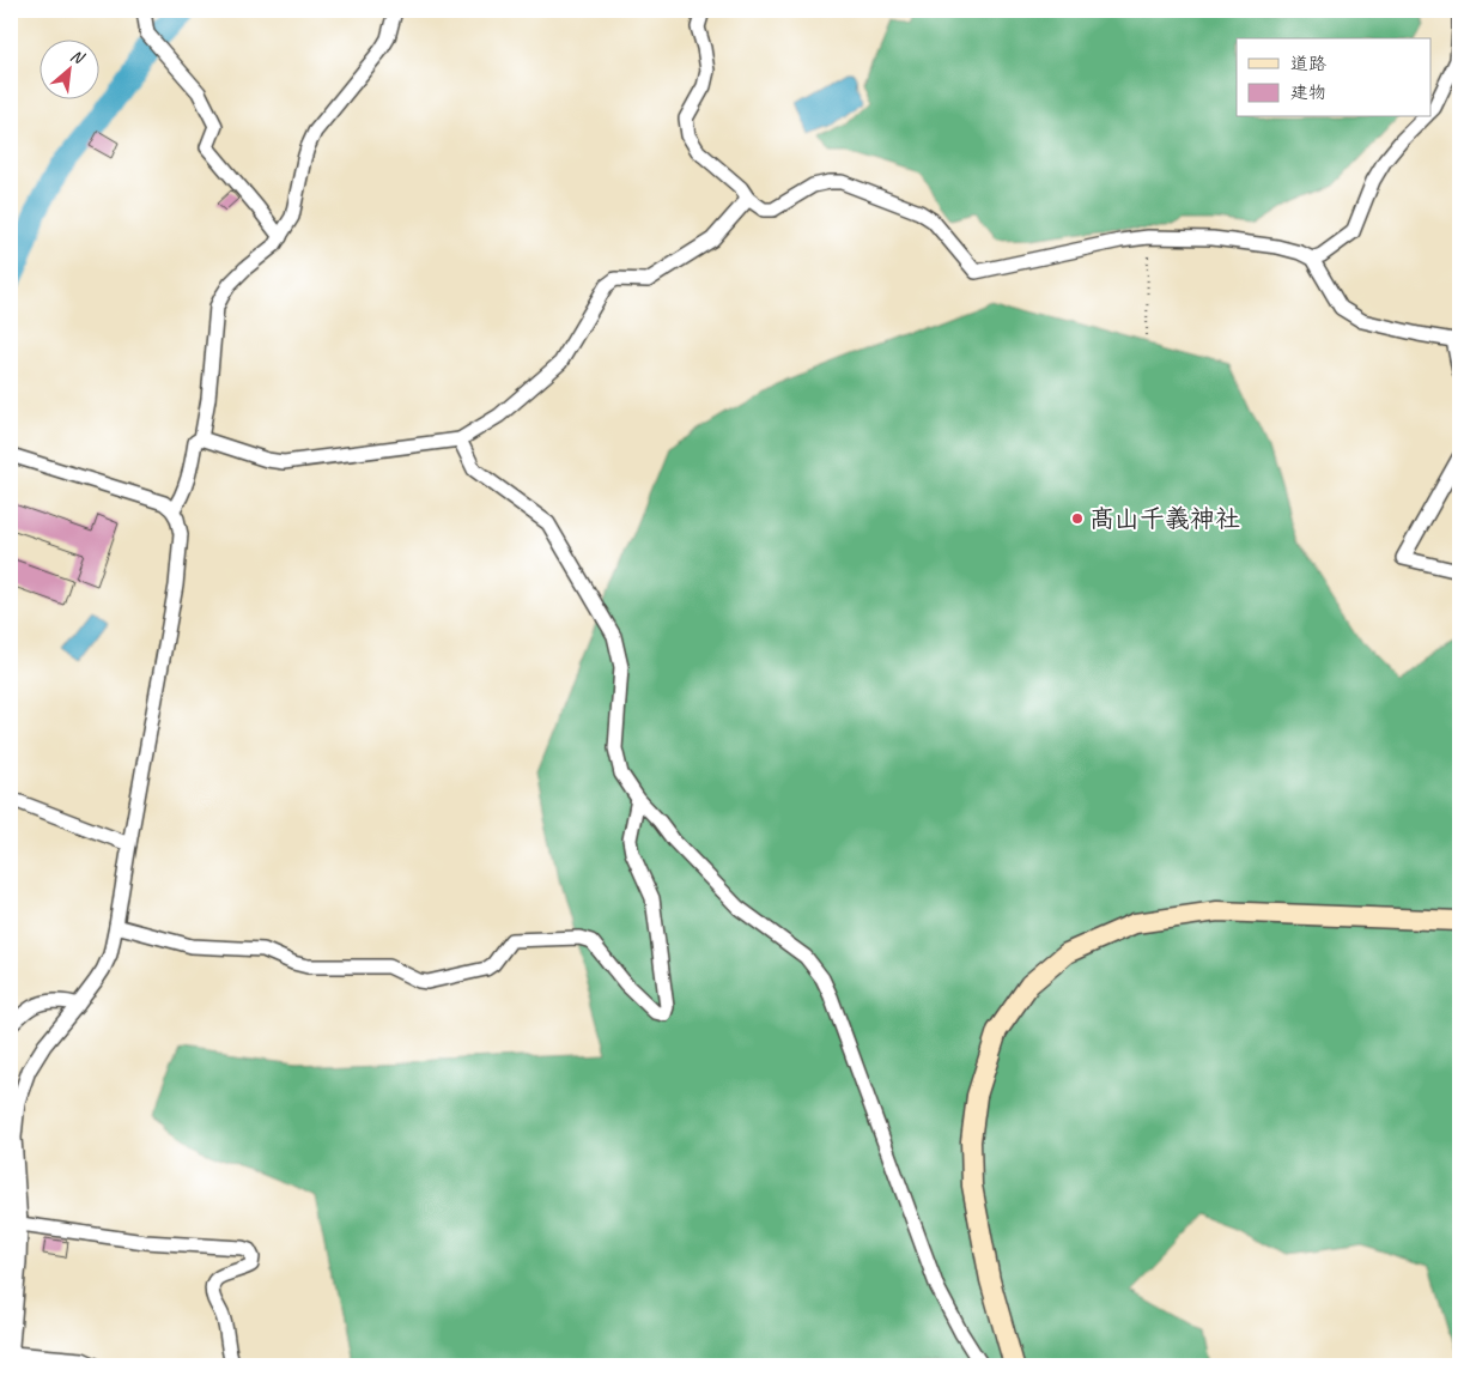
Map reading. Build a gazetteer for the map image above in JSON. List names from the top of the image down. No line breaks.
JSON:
{"places":["髙山千義神社"],"legend":["道路","建物"],"north":"top right"}
